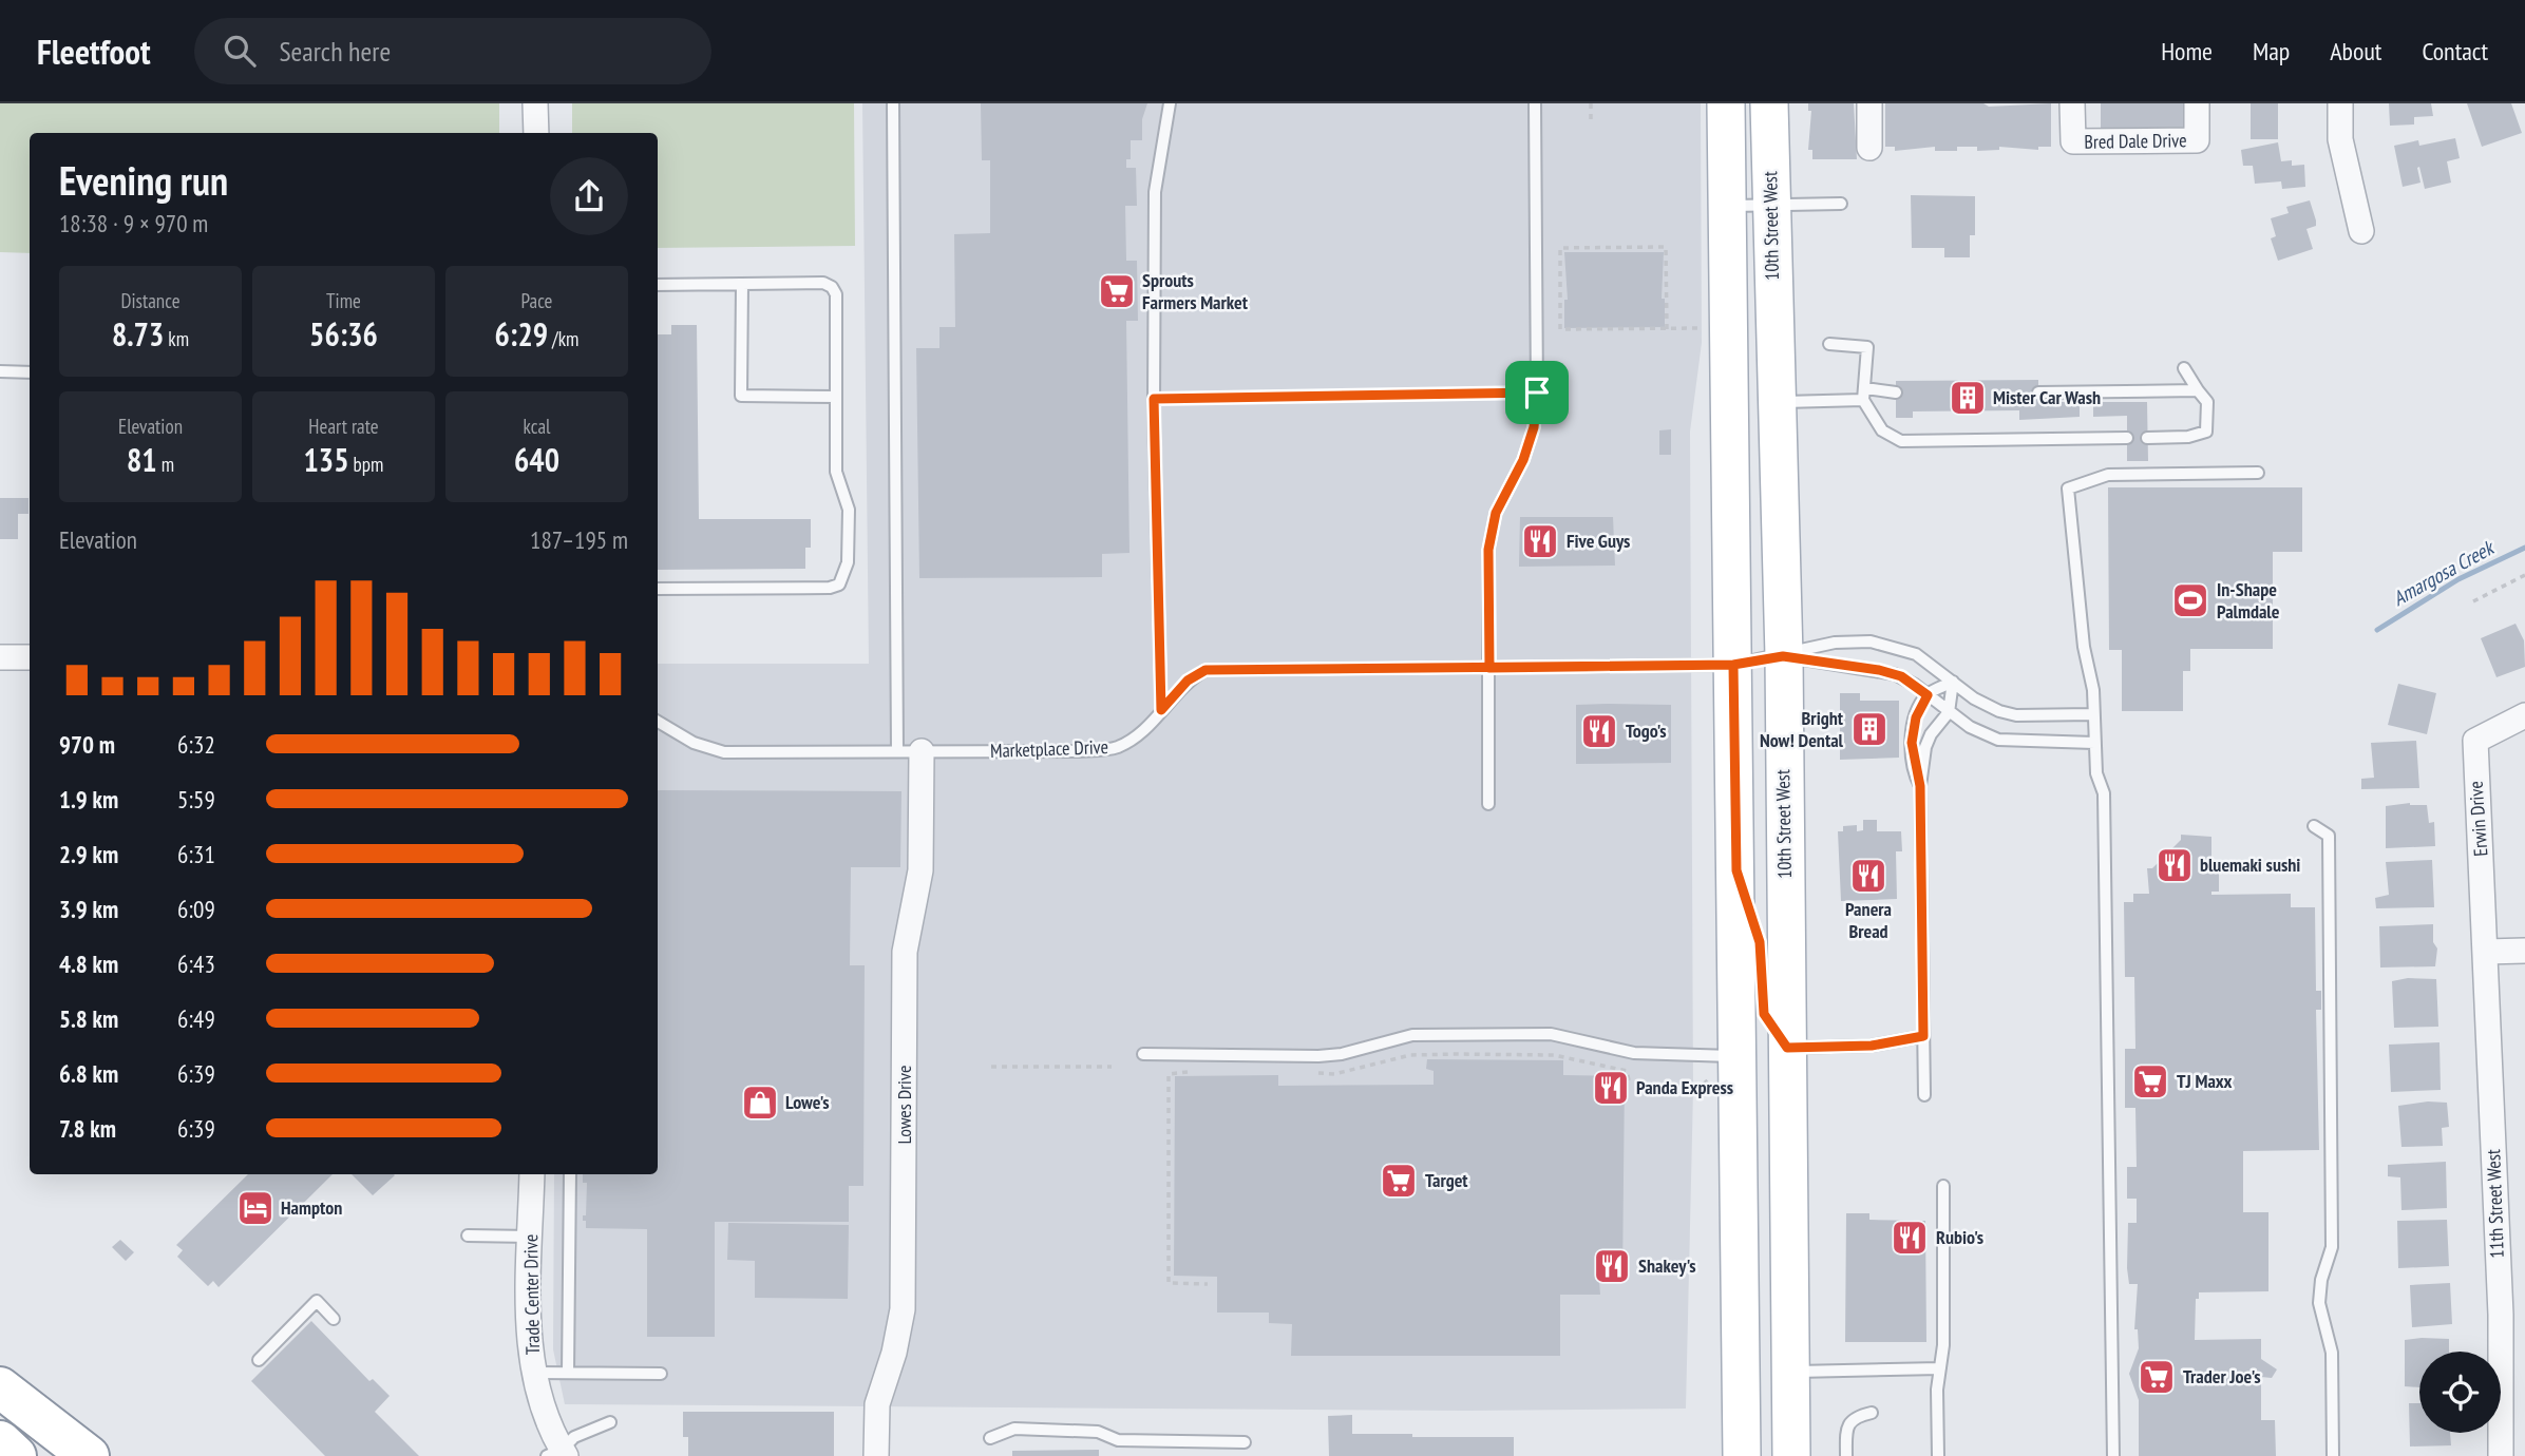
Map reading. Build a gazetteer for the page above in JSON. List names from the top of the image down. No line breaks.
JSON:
{"streets":{"main road":["10th Street West"],"street":["Bred Dale Drive","Erwin Drive","Lowes Drive","11th Street West","Trade Center Drive"],"lane":["Marketplace Drive"]},"crossings":[["10th Street West","Marketplace Drive"],["Marketplace Drive","Lowes Drive"],["Erwin Drive","11th Street West"]],"water":["Amargosa Creek"],"places":{"supermarket":["Sprouts Farmers Market","TJ Maxx","Target","Trader Joe's"],"building":["Mister Car Wash","Bright Now! Dental"],"restaurant":["Five Guys","Togo's","bluemaki sushi","Panera Bread","Panda Express","Rubio's","Shakey's"],"sports":["In-Shape Palmdale"],"shop":["Lowe's"],"hotel":["Hampton"]},"page":{"header":"Fleetfoot","search":"Search here","nav":["Home","Map","About","Contact"],"heading":["Evening run","18:38 · 9 × 970 m"],"stats":[["Distance","8.73 km"],["Time","56:36"],["Pace","6:29 /km"],["Elevation","81 m"],["Heart rate","135 bpm"],["kcal","640"]],"chart":["Elevation","187–195 m"],"list":[{"name":"970 m","note":"6:32"},{"name":"1.9 km","note":"5:59"},{"name":"2.9 km","note":"6:31"},{"name":"3.9 km","note":"6:09"},{"name":"4.8 km","note":"6:43"},{"name":"5.8 km","note":"6:49"},{"name":"6.8 km","note":"6:39"},{"name":"7.8 km","note":"6:39"}]}}
